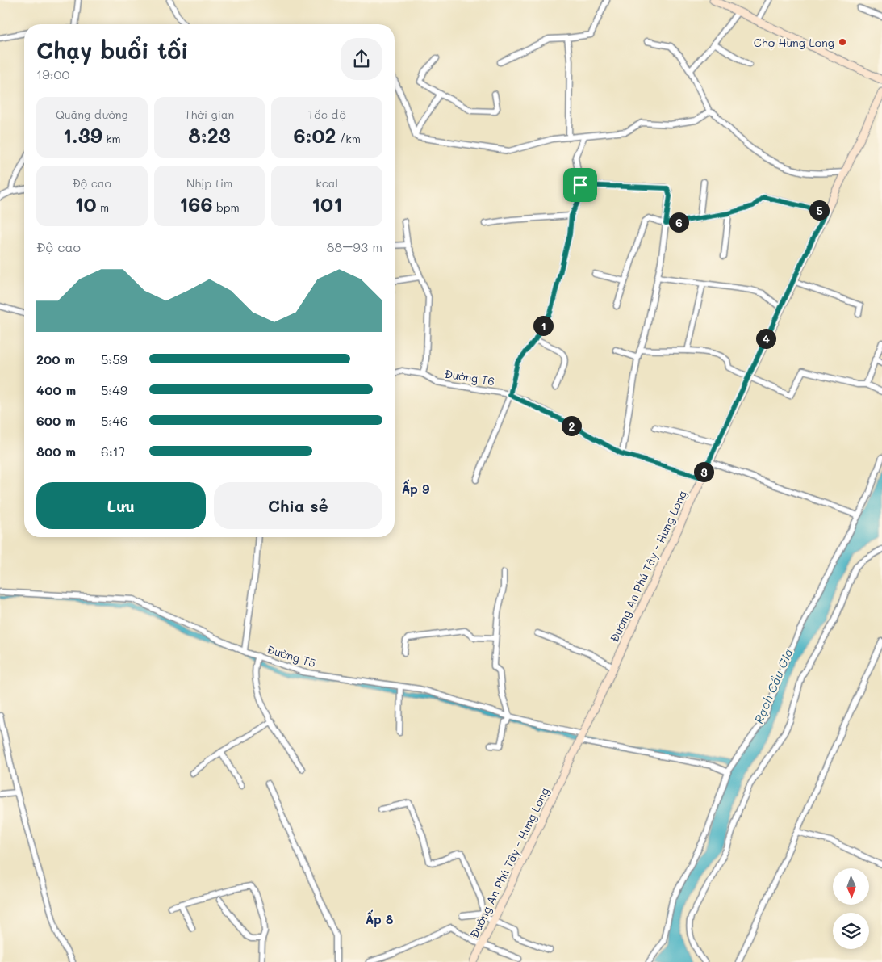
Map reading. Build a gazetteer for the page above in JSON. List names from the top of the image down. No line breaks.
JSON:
{"streets":{"street":["Đường T6","Đường An Phú Tây - Hưng Long","Đường T5"]},"crossings":[["Đường T6","Đường An Phú Tây - Hưng Long"],["Đường An Phú Tây - Hưng Long","Đường T5"]],"districts":["Ấp 9","Ấp 8"],"water":["Rạch Cầu Gia"],"places":["Chợ Hưng Long"],"north":"bottom","page":{"heading":["Chạy buổi tối","19:00"],"stats":[["Quãng đường","1.39 km"],["Thời gian","8:23"],["Tốc độ","6:02 /km"],["Độ cao","10 m"],["Nhịp tim","166 bpm"],["kcal","101"]],"pins":["5","6","1","4","2","3"],"chart":["Độ cao","88–93 m"],"list":[{"name":"200 m","note":"5:59"},{"name":"400 m","note":"5:49"},{"name":"600 m","note":"5:46"},{"name":"800 m","note":"6:17"}],"buttons":["Lưu","Chia sẻ"]}}
